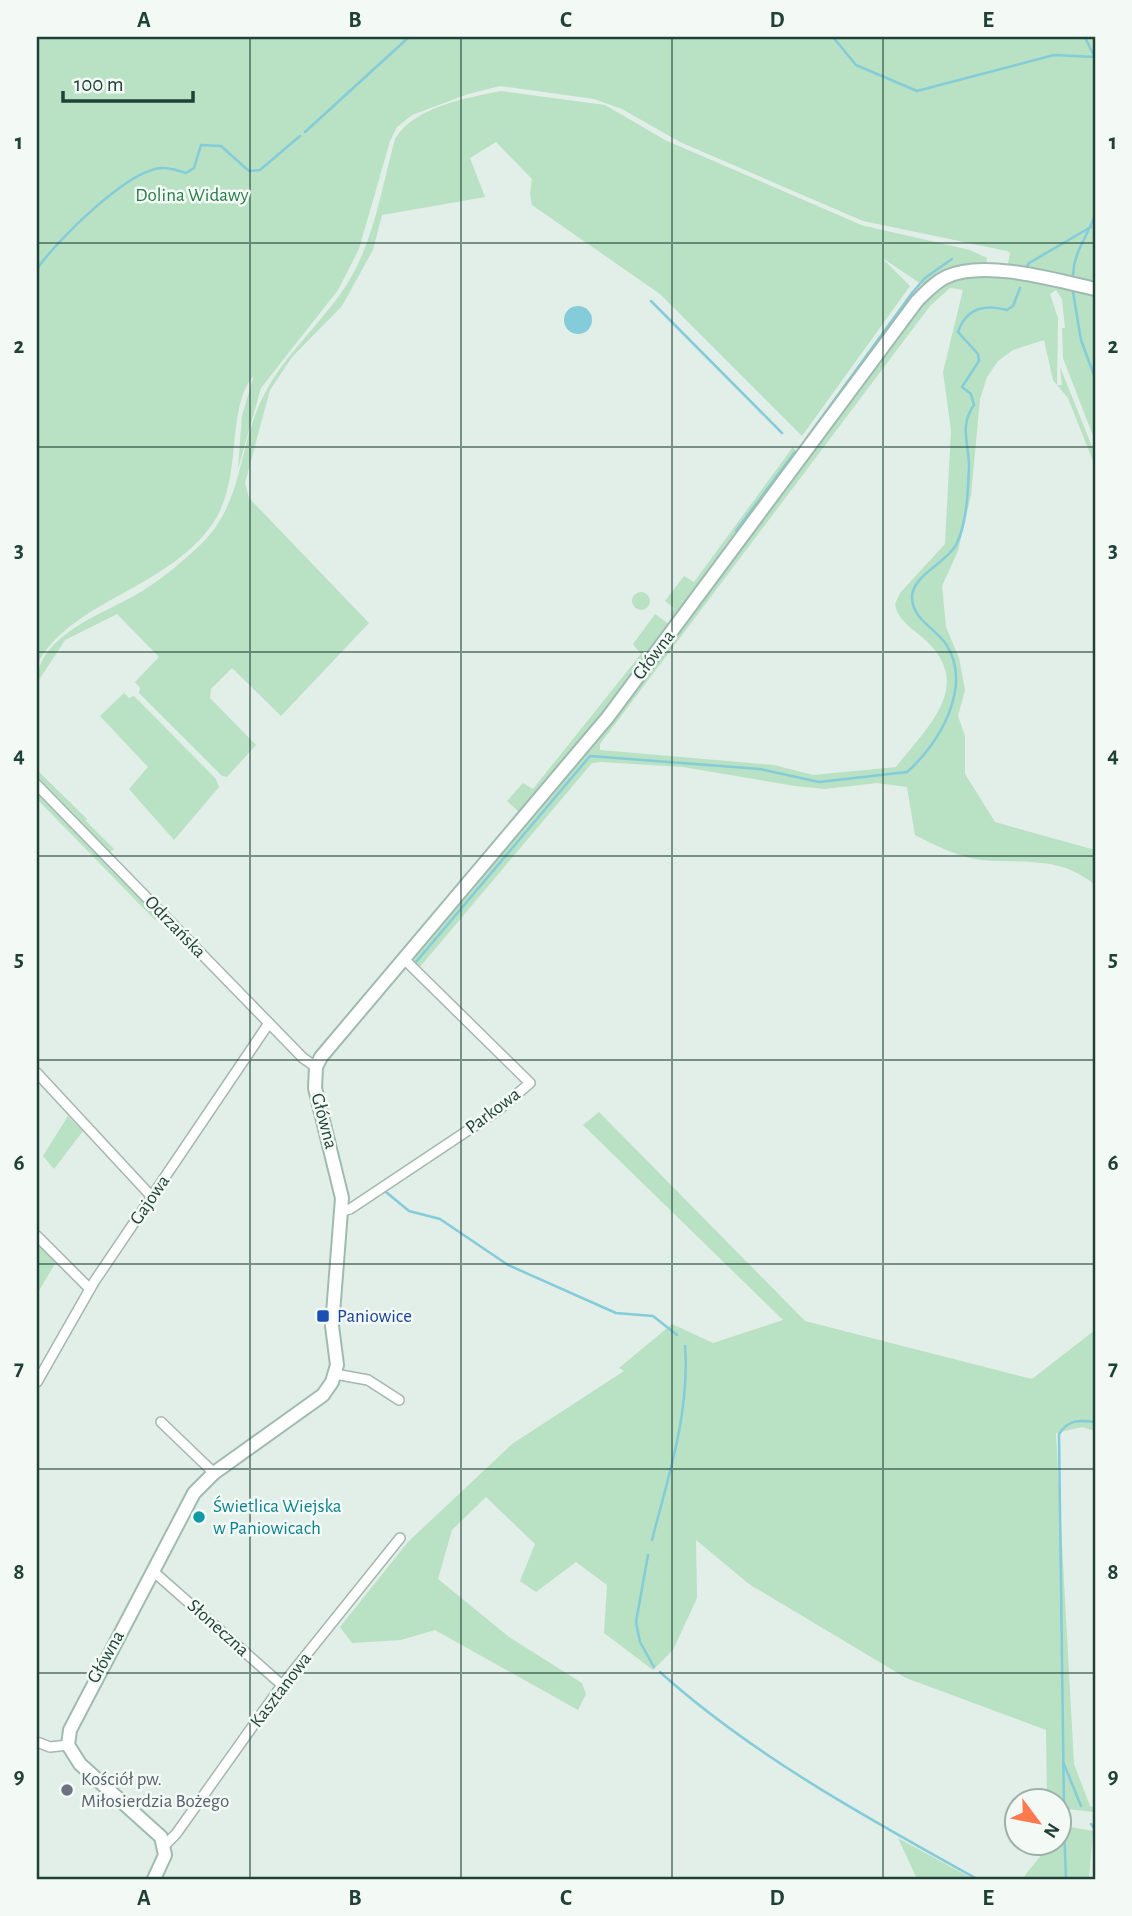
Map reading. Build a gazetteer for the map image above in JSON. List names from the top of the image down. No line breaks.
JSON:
{"streets":{"street":["Główna","Odrzańska","Parkowa","Gajowa","Słoneczna","Kasztanowa"]},"crossings":[["Główna","Odrzańska"],["Główna","Parkowa"],["Główna","Słoneczna"],["Odrzańska","Gajowa"],["Słoneczna","Kasztanowa"]],"parks":["Dolina Widawy"],"places":{"transit":["Paniowice"],"other":["Świetlica Wiejska w Paniowicach","Kościół pw. Miłosierdzia Bożego"]},"scale_bar":"100 m","north":"bottom right","grid":{"columns":["A","B","C","D","E"],"rows":["1","2","3","4","5","6","7","8","9"]}}
